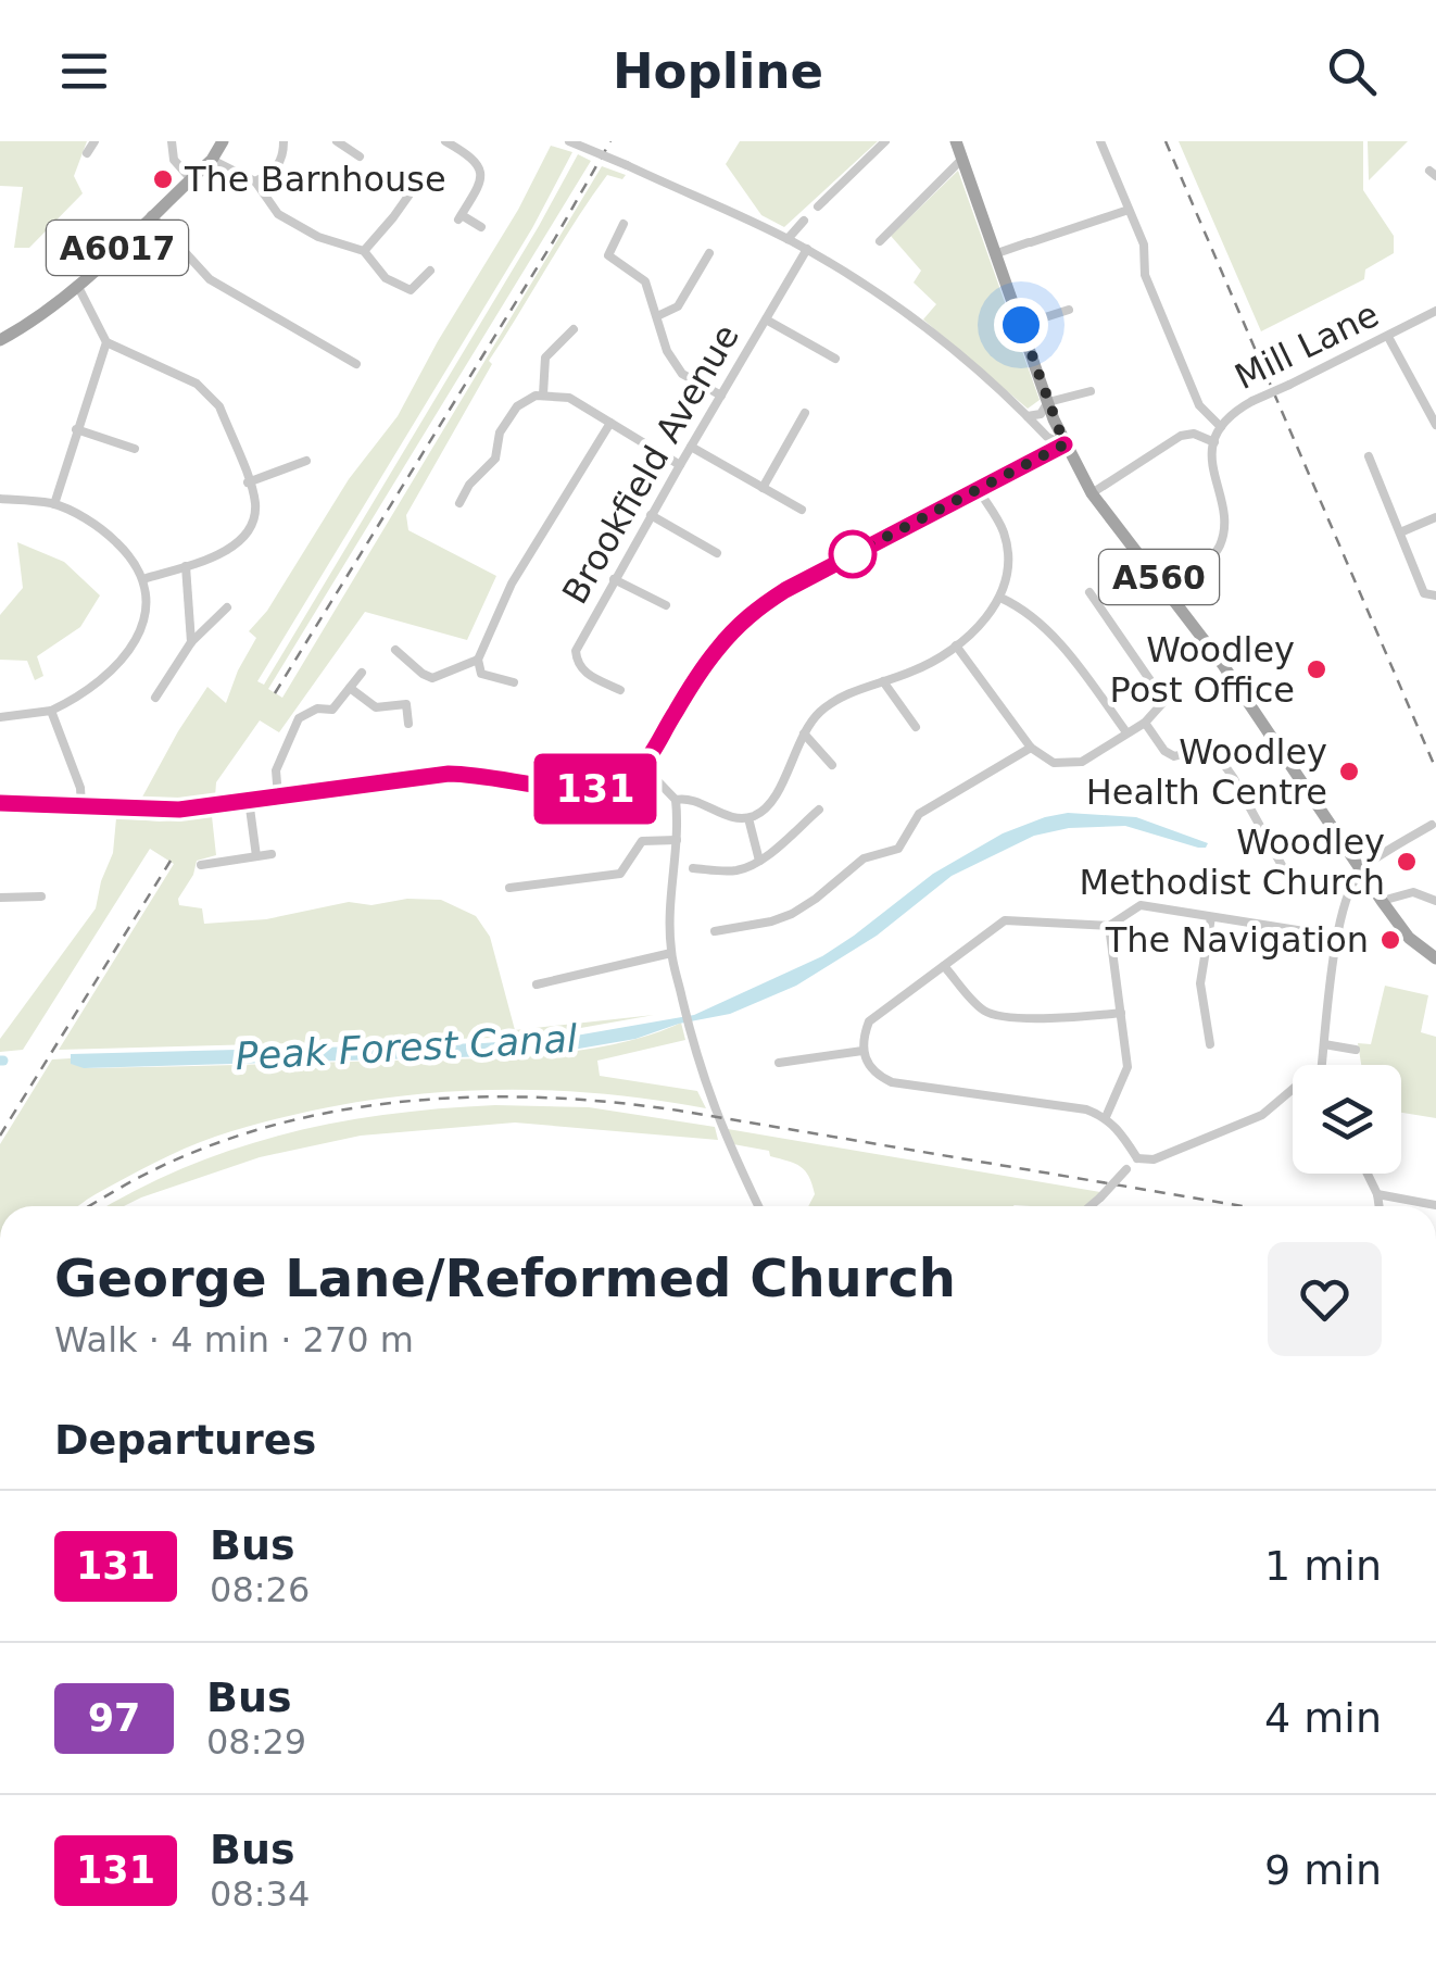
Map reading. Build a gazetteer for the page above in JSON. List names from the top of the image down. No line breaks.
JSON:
{"streets":{"main road":["A6017","A560"],"street":["Mill Lane","Brookfield Avenue"]},"crossings":[["Mill Lane","A560"]],"water":["Peak Forest Canal"],"places":["The Barnhouse","Woodley Post Office","Woodley Health Centre","Woodley Methodist Church","The Navigation"],"lines":["bus line 131"],"page":{"header":"Hopline","on_map":"131","heading":[["George Lane/Reformed Church","Walk · 4 min · 270 m"],"Departures"],"list":[{"mark":"131","name":"Bus","note":"08:26","value":"1 min"},{"mark":"97","name":"Bus","note":"08:29","value":"4 min"},{"mark":"131","name":"Bus","note":"08:34","value":"9 min"}]}}
